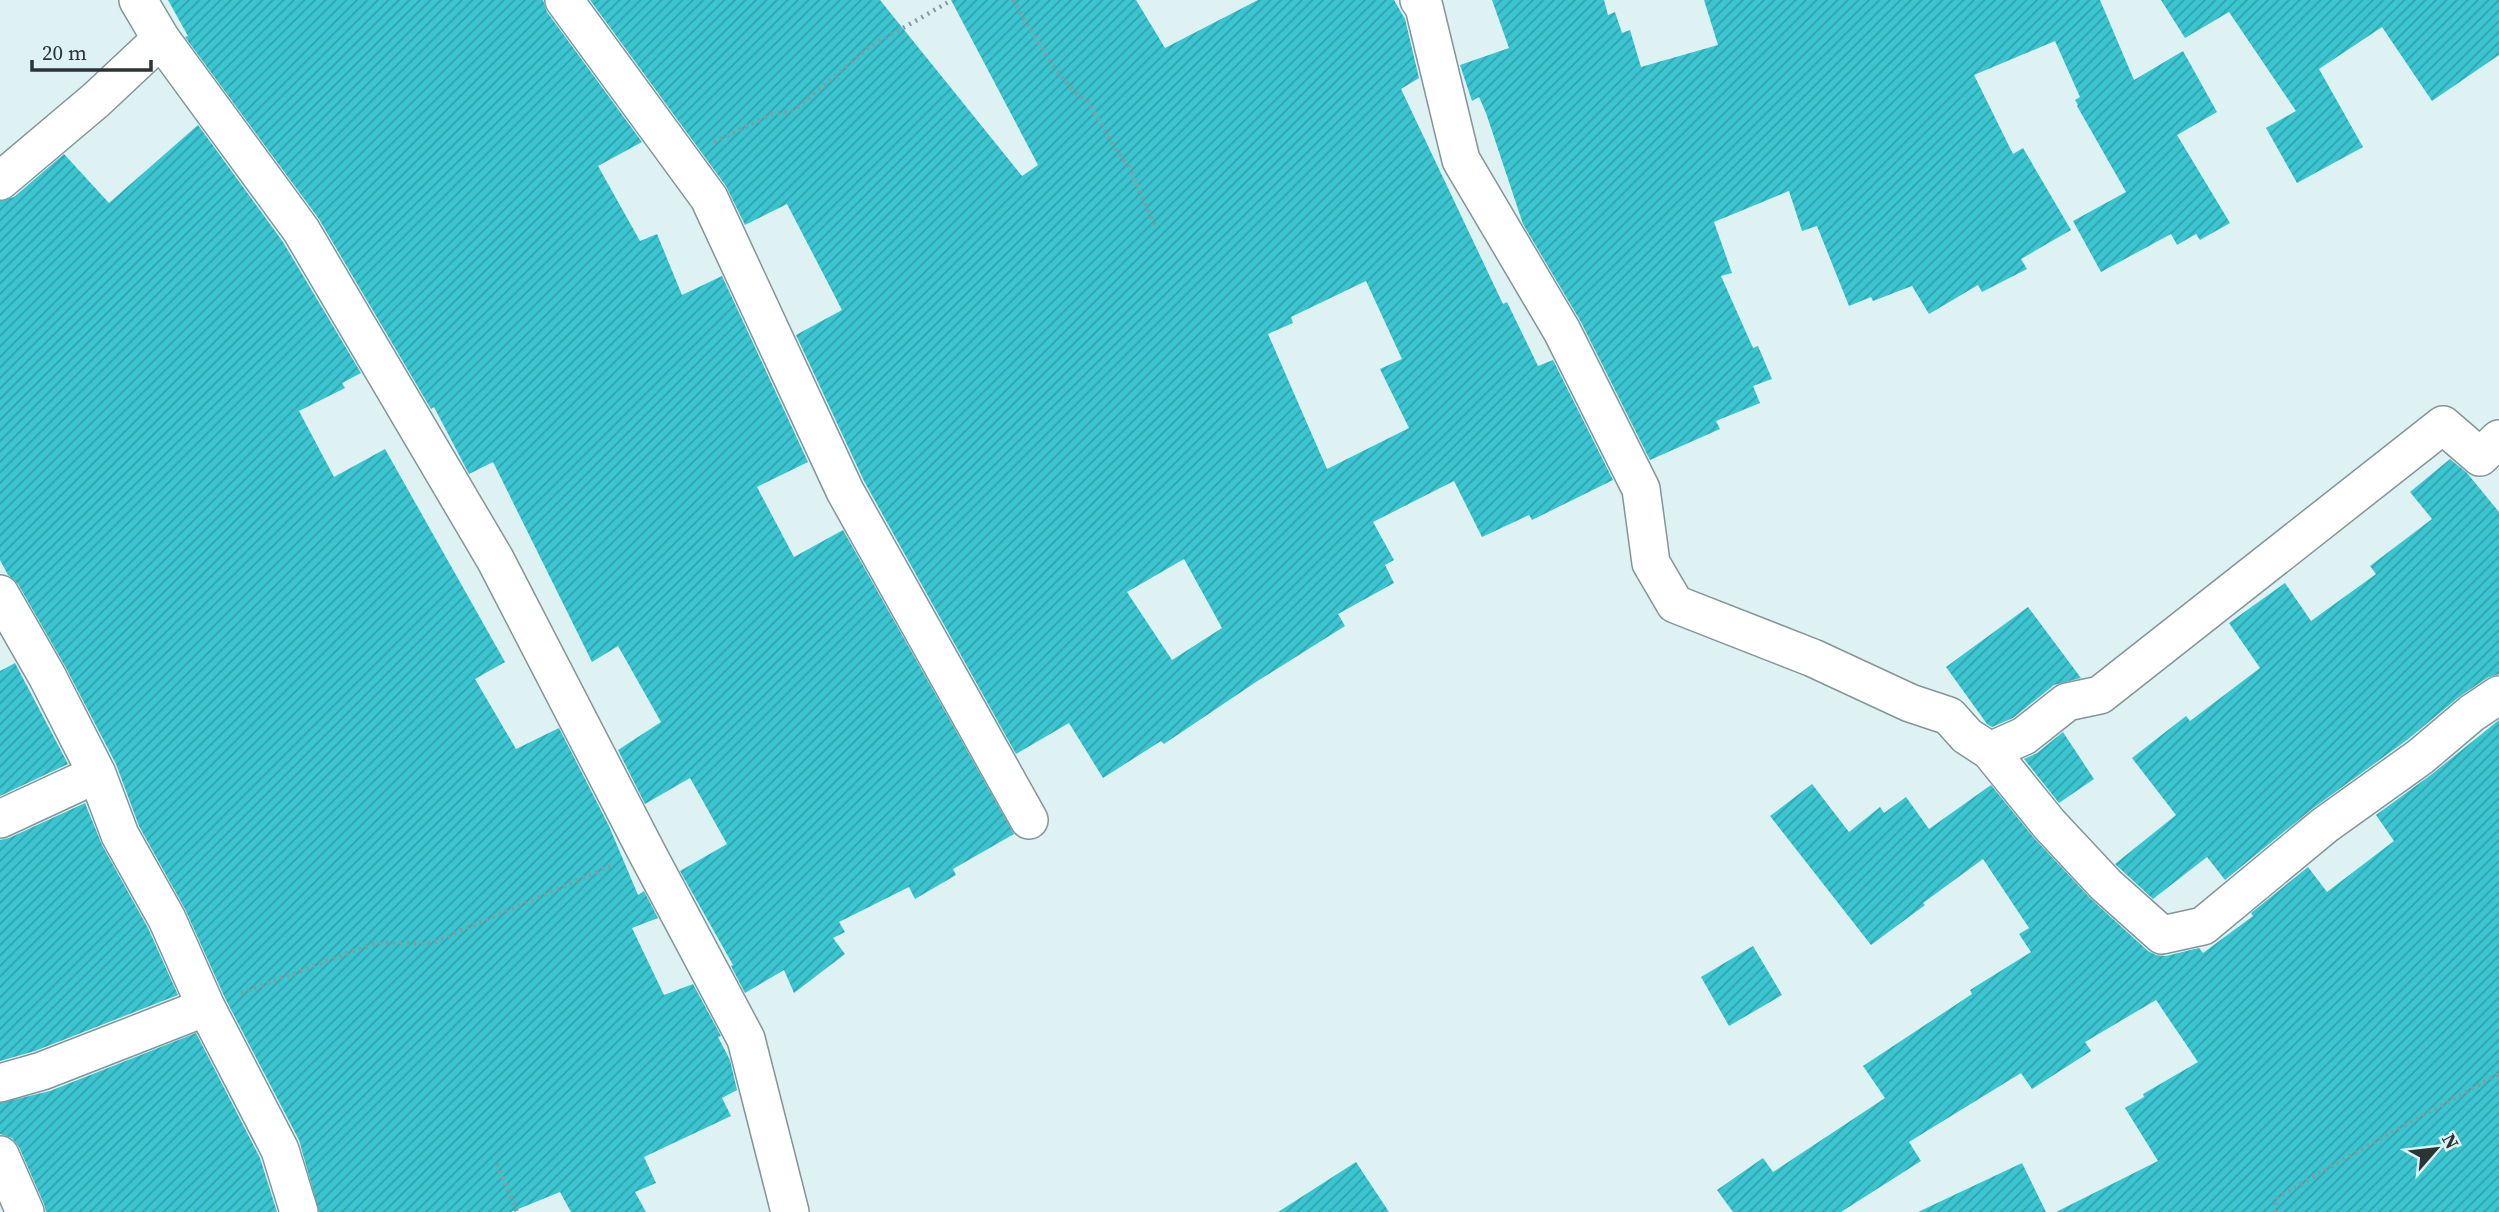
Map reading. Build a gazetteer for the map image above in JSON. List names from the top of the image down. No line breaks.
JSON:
{"scale_bar":"20 m","north":"top right"}
